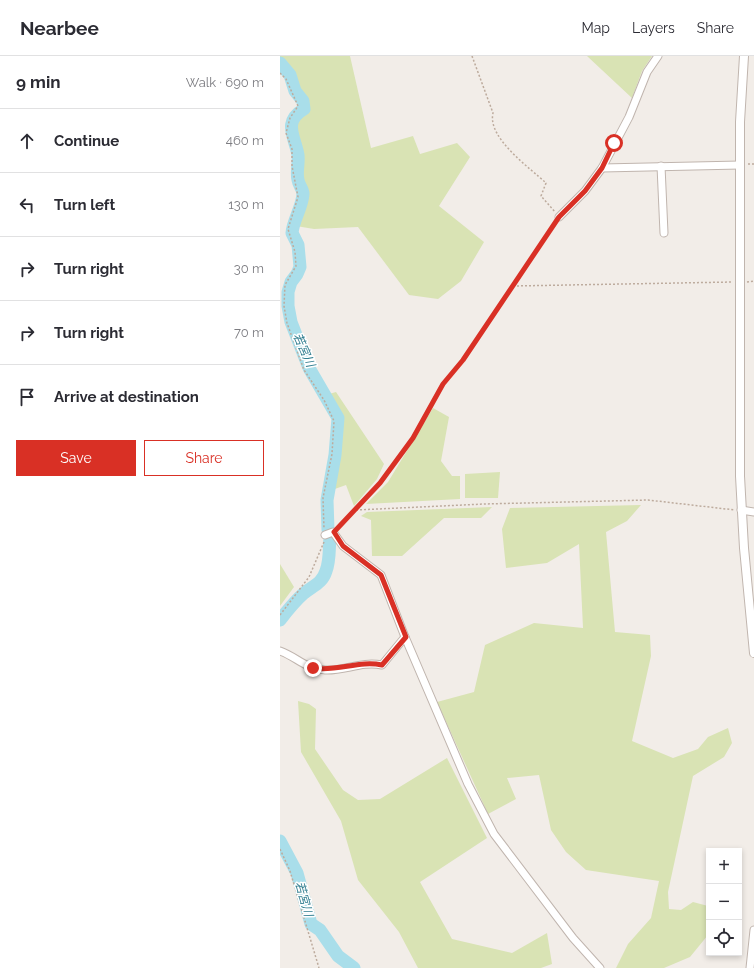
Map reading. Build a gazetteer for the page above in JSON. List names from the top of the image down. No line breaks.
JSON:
{"water":["若宮川"],"page":{"header":"Nearbee","nav":["Map","Layers","Share"],"heading":["9 min","Walk · 690 m"],"list":[["Continue","460 m"],["Turn left","130 m"],["Turn right","30 m"],["Turn right","70 m"],"Arrive at destination"],"buttons":["Save","Share"],"map_buttons":["+","−"]}}
